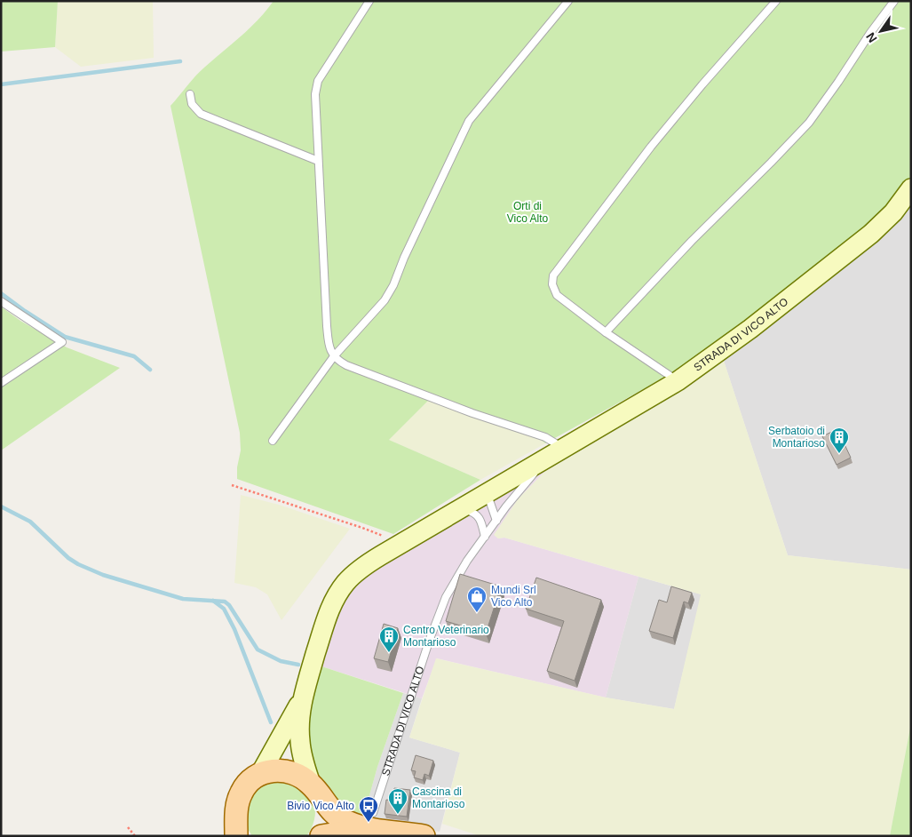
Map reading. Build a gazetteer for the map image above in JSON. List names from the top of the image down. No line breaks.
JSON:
{"streets":{"street":["STRADA DI VICO ALTO"]},"parks":["Orti di Vico Alto"],"places":{"building":["Serbatoio di Montarioso","Centro Veterinario Montarioso","Cascina di Montarioso"],"shop":["Mundi Srl Vico Alto"],"bus stop":["Bivio Vico Alto"]},"north":"bottom left"}
